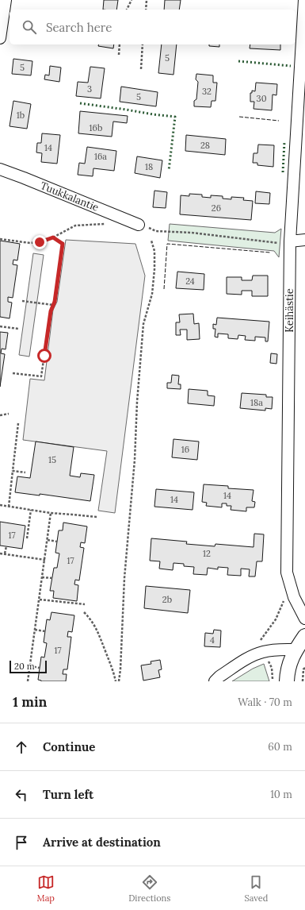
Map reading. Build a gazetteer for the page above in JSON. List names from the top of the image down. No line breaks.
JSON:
{"streets":{"street":["Tuukkalantie","Keihästie"]},"house_numbers":["5","5","3","32","5","30","1b","16b","28","14","16a","18","26","24","18a","16","15","14","14","17","12","17","2b","4","17"],"scale_bar":"20 m","page":{"search":"Search here","scale":"20 m","heading":["1 min","Walk · 70 m"],"list":[["Continue","60 m"],["Turn left","10 m"],"Arrive at destination"],"nav":["Map","Directions","Saved"]}}
